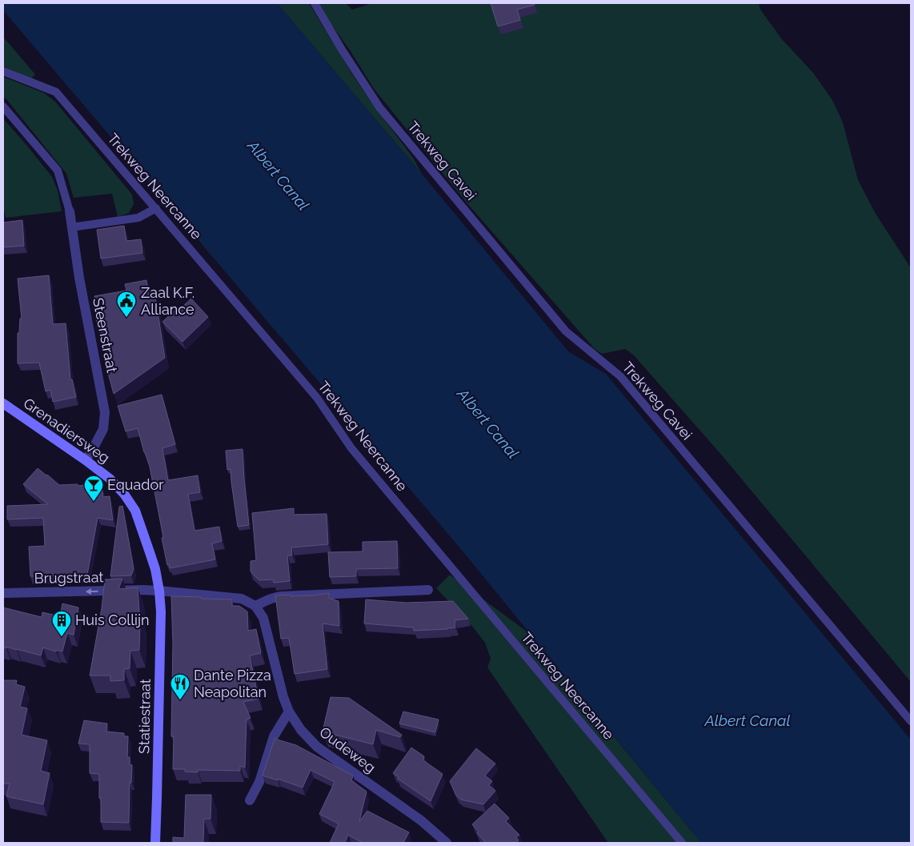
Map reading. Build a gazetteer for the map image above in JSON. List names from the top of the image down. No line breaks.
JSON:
{"streets":{"main road":["Grenadiersweg","Statiestraat"],"street":["Steenstraat","Brugstraat","Oudeweg"],"lane":["Trekweg Cavei","Trekweg Neercanne"]},"crossings":[["Steenstraat","Grenadiersweg"],["Grenadiersweg","Brugstraat"],["Grenadiersweg","Statiestraat"],["Brugstraat","Statiestraat"]],"one_way":["Brugstraat"],"water":["Albert Canal"],"places":{"public building":["Zaal K.F. Alliance"],"bar":["Equador"],"building":["Huis Collijn"],"restaurant":["Dante Pizza Neapolitan"]}}
